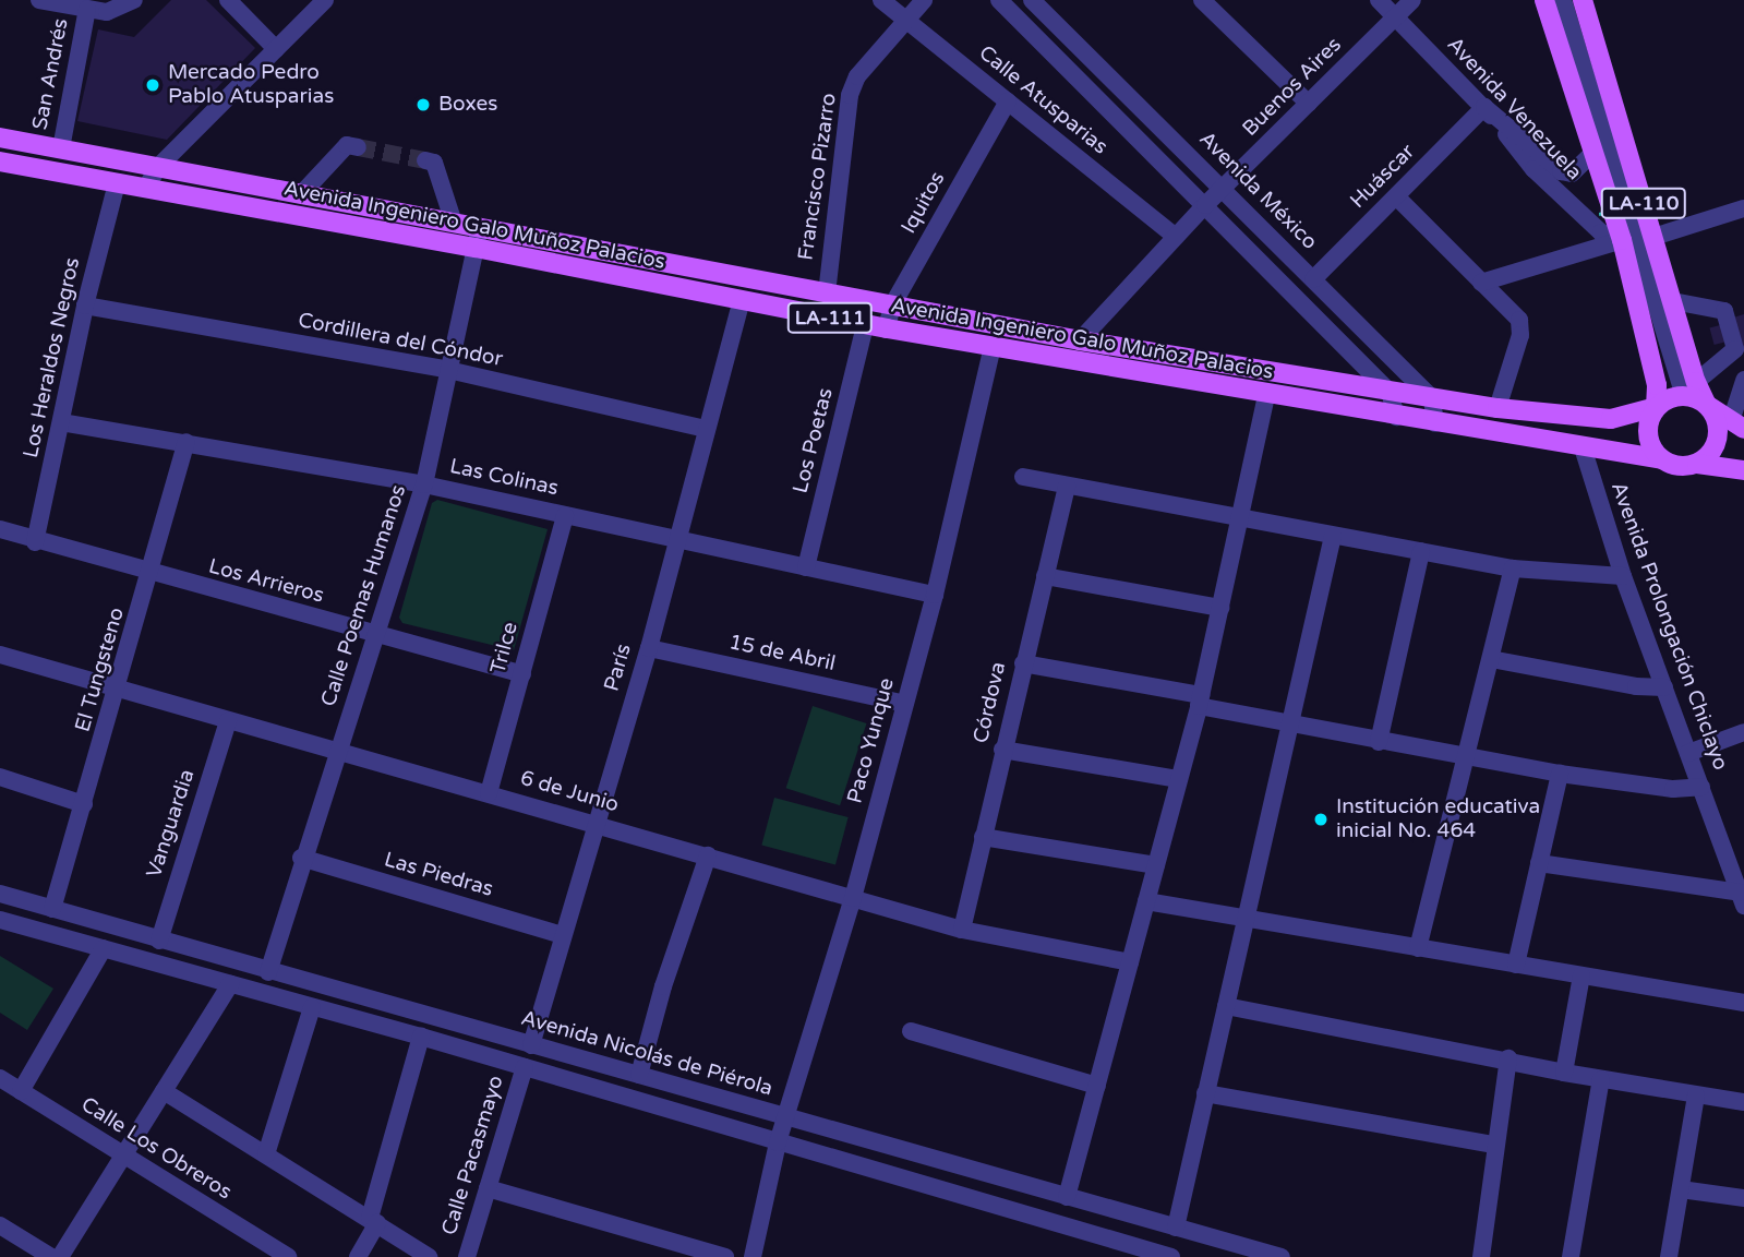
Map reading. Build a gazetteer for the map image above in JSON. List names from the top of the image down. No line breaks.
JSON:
{"streets":{"main road":["LA-110","Avenida Ingeniero Galo Muñoz Palacios","LA-111"],"street":["San Andrés","Buenos Aires","Calle Atusparias","Avenida Venezuela","Francisco Pizarro","Huáscar","Avenida México","Iquitos","Cordillera del Cóndor","Los Heraldos Negros","Los Poetas","Las Colinas","Los Arrieros","Calle Poemas Humanos","Avenida Prolongación Chiclayo","Trilce","15 de Abril","París","El Tungsteno","Córdova","Paco Yunque","6 de Junio","Vanguardia","Las Piedras","Avenida Nicolás de Piérola","Calle Los Obreros","Calle Pacasmayo"]},"crossings":[["San Andrés","Avenida Ingeniero Galo Muñoz Palacios"],["Buenos Aires","Calle Atusparias"],["Buenos Aires","Avenida Venezuela"],["Buenos Aires","Avenida México"],["Buenos Aires","Avenida Ingeniero Galo Muñoz Palacios"],["Calle Atusparias","Francisco Pizarro"],["Calle Atusparias","Iquitos"],["Avenida Venezuela","Huáscar"],["Avenida Venezuela","LA-110"],["Francisco Pizarro","Avenida Ingeniero Galo Muñoz Palacios"],["Huáscar","Avenida México"],["Avenida México","Avenida Ingeniero Galo Muñoz Palacios"],["Iquitos","Avenida Ingeniero Galo Muñoz Palacios"],["LA-110","Avenida Ingeniero Galo Muñoz Palacios"],["Avenida Ingeniero Galo Muñoz Palacios","Los Heraldos Negros"],["Avenida Ingeniero Galo Muñoz Palacios","Los Poetas"],["Avenida Ingeniero Galo Muñoz Palacios","Calle Poemas Humanos"],["Avenida Ingeniero Galo Muñoz Palacios","Avenida Prolongación Chiclayo"],["Avenida Ingeniero Galo Muñoz Palacios","París"],["Avenida Ingeniero Galo Muñoz Palacios","Paco Yunque"],["Cordillera del Cóndor","Los Heraldos Negros"],["Cordillera del Cóndor","Calle Poemas Humanos"],["Cordillera del Cóndor","París"],["Los Heraldos Negros","Las Colinas"],["Los Heraldos Negros","Los Arrieros"],["Los Poetas","Las Colinas"],["Las Colinas","Calle Poemas Humanos"],["Las Colinas","Trilce"],["Las Colinas","París"],["Las Colinas","El Tungsteno"],["Las Colinas","Paco Yunque"],["Los Arrieros","Calle Poemas Humanos"],["Los Arrieros","Trilce"],["Los Arrieros","El Tungsteno"],["Calle Poemas Humanos","6 de Junio"],["Calle Poemas Humanos","Las Piedras"],["Calle Poemas Humanos","Avenida Nicolás de Piérola"],["Trilce","6 de Junio"],["15 de Abril","París"],["15 de Abril","Paco Yunque"],["París","6 de Junio"],["París","Las Piedras"],["París","Avenida Nicolás de Piérola"],["El Tungsteno","6 de Junio"],["El Tungsteno","Avenida Nicolás de Piérola"],["Córdova","6 de Junio"],["Paco Yunque","6 de Junio"],["Paco Yunque","Avenida Nicolás de Piérola"],["6 de Junio","Vanguardia"],["Vanguardia","Avenida Nicolás de Piérola"],["Avenida Nicolás de Piérola","Calle Pacasmayo"]],"places":["Mercado Pedro Pablo Atusparias","Boxes","Institución educativa inicial No. 464"]}
